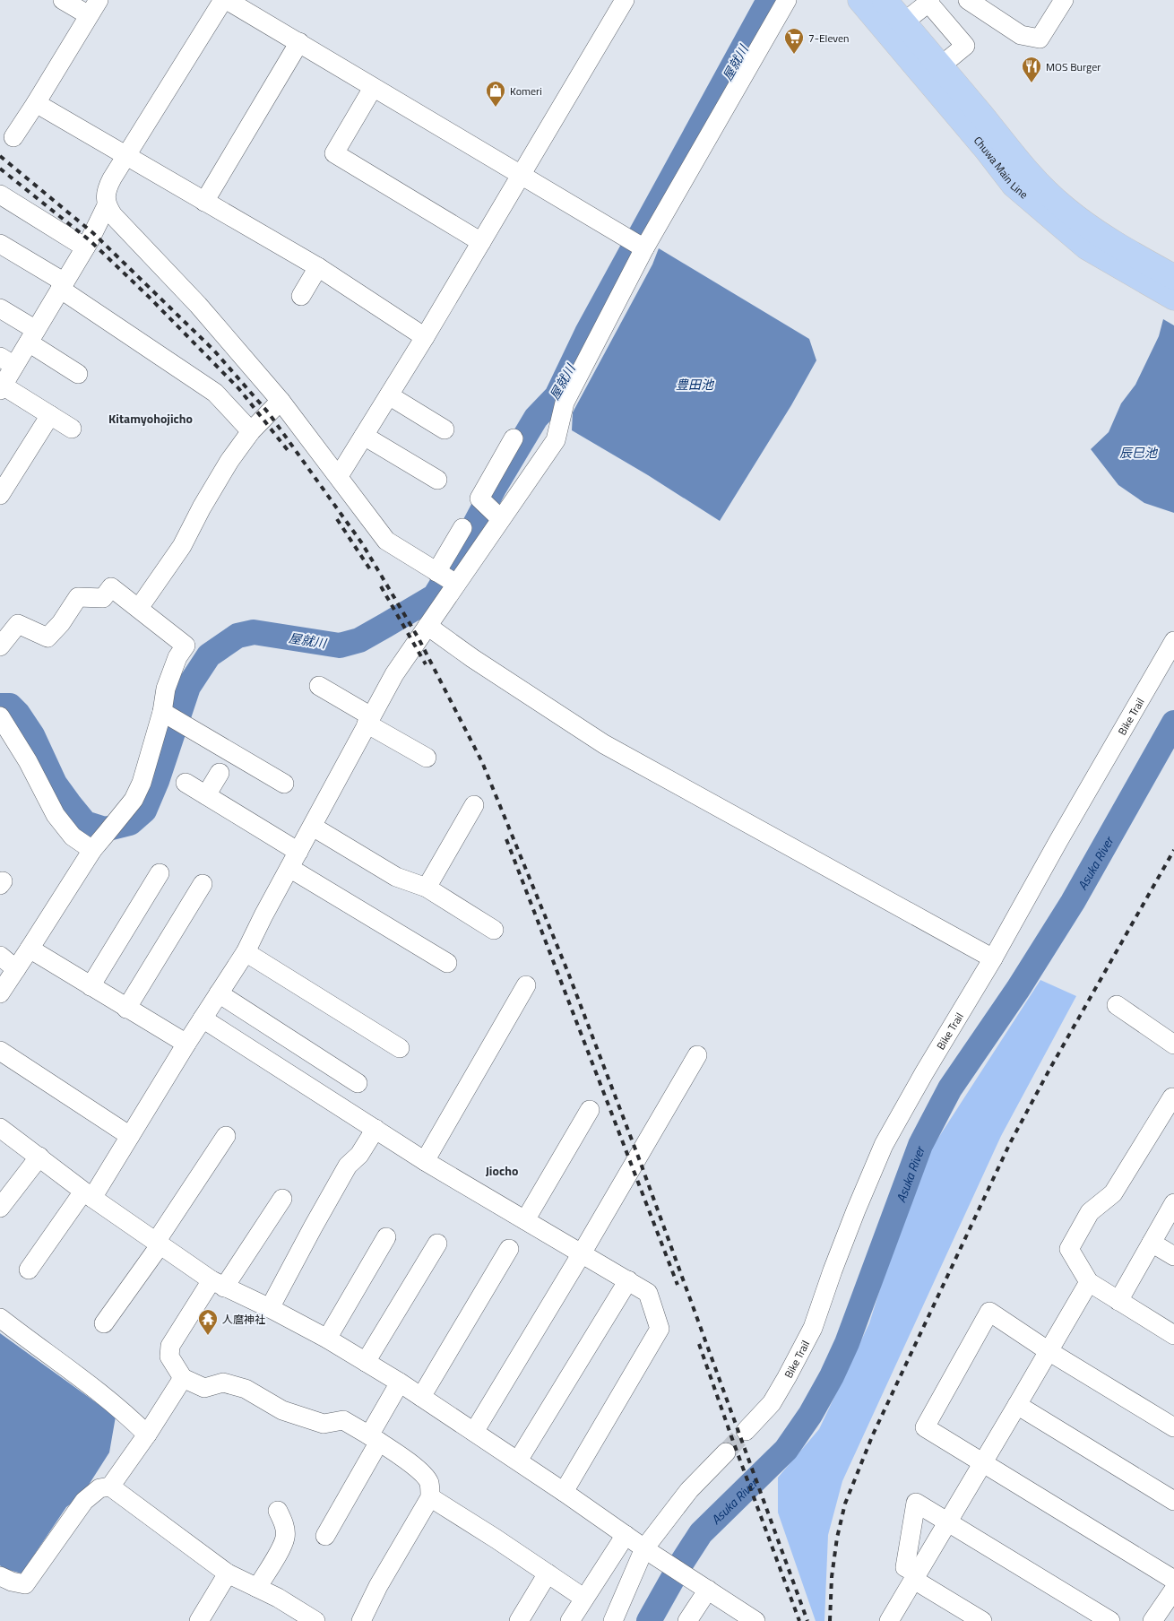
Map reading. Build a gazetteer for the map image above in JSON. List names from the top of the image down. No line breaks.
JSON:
{"streets":{"main road":["Chuwa Main Line"],"street":["Bike Trail"]},"districts":["Kitamyohojicho","Jiocho"],"water":["屋就川","豊田池","辰巳池","Asuka River"],"places":{"supermarket":["7-Eleven"],"restaurant":["MOS Burger"],"shop":["Komeri"],"temple":["人麿神社"]}}
